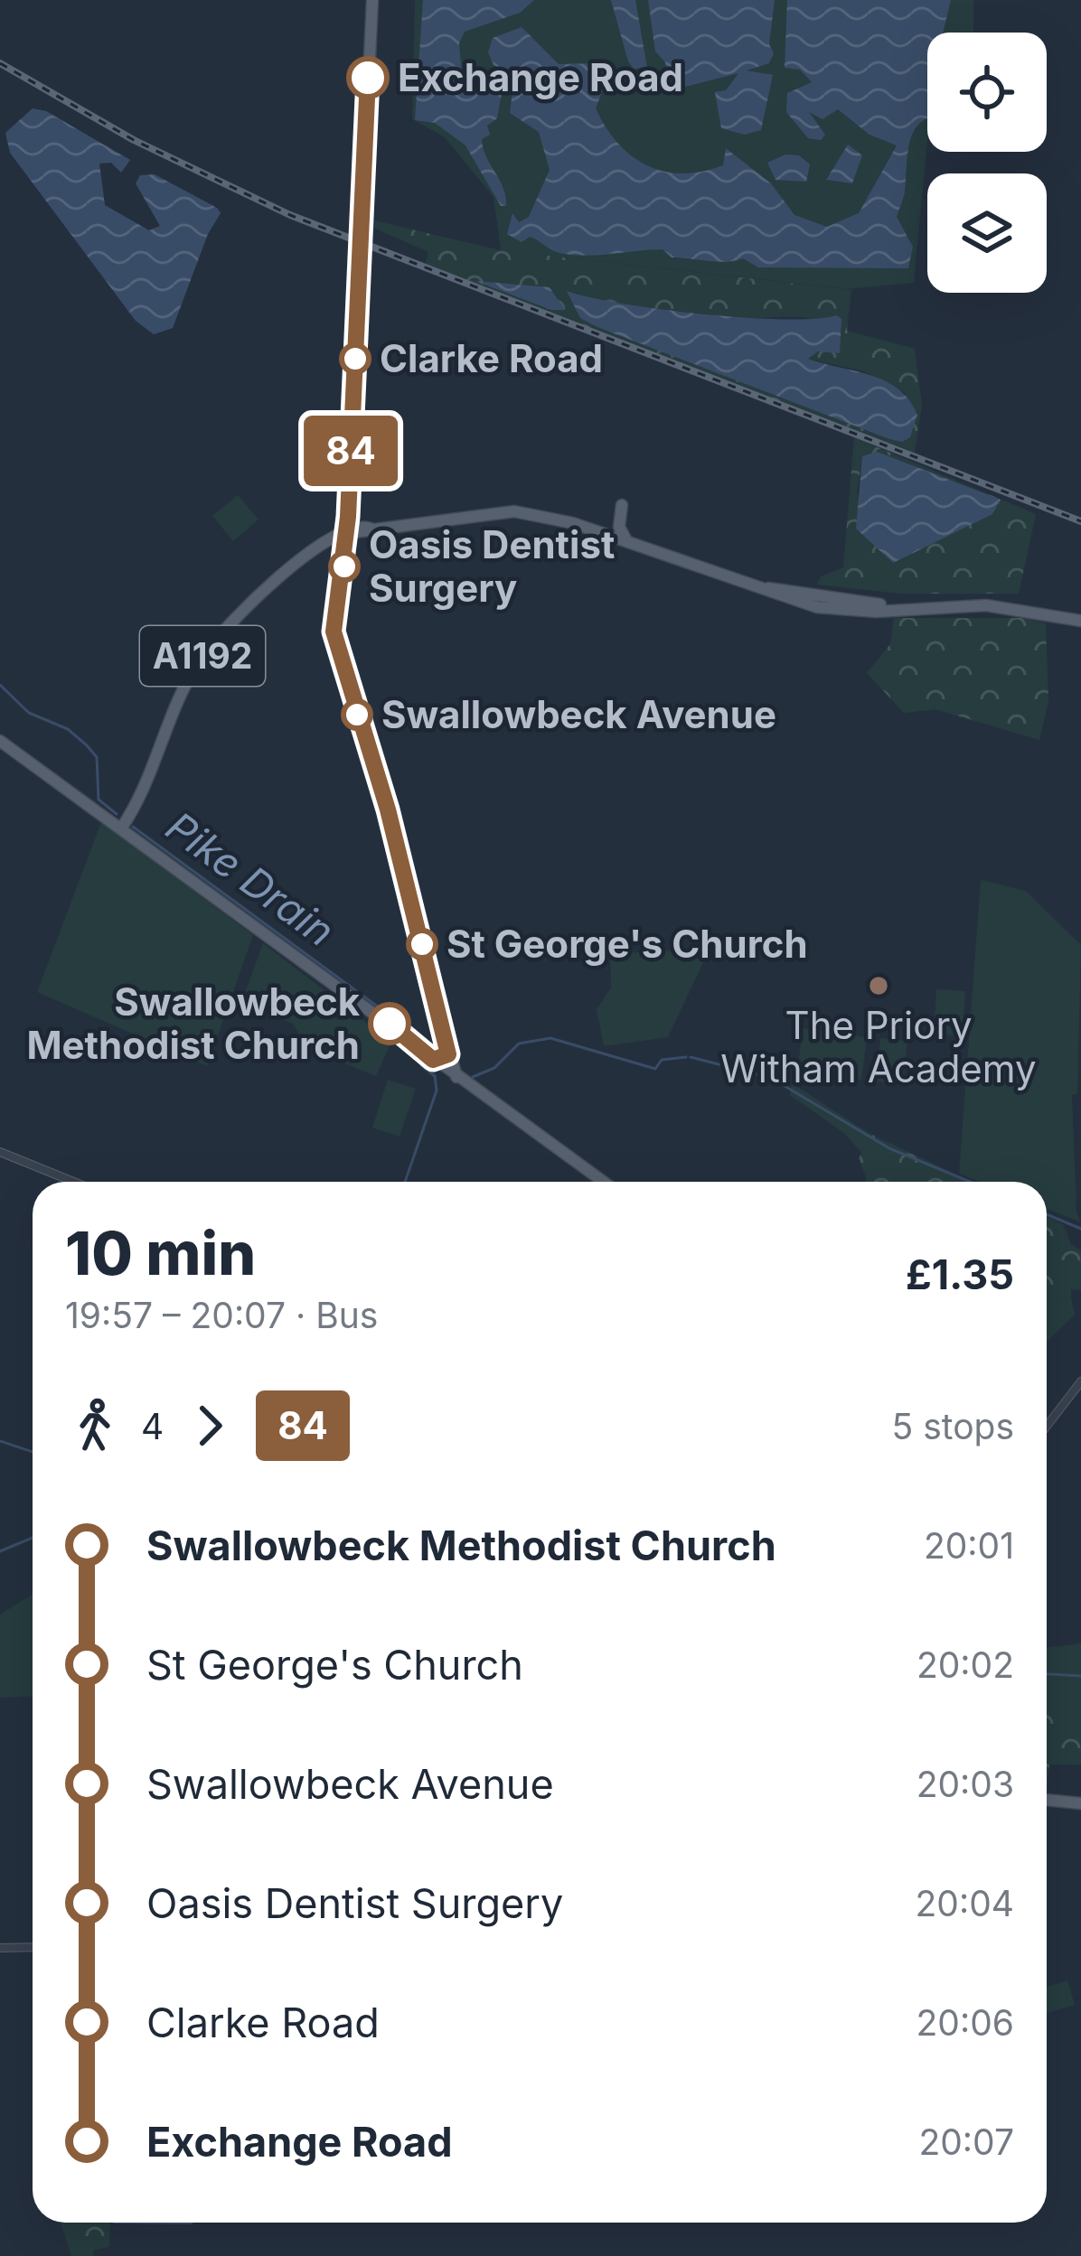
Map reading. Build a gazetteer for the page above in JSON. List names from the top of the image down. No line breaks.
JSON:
{"streets":{"main road":["A1192"]},"water":["Pike Drain"],"places":["Exchange Road","Clarke Road","Oasis Dentist Surgery","Swallowbeck Avenue","St George's Church","The Priory Witham Academy","Swallowbeck Methodist Church"],"lines":["bus line 84"],"page":{"on_map":"84","heading":["10 min","19:57 – 20:07 · Bus","£1.35"],"legs":["4","84","5 stops"],"list":[{"name":"Swallowbeck Methodist Church","value":"20:01"},{"name":"St George's Church","value":"20:02"},{"name":"Swallowbeck Avenue","value":"20:03"},{"name":"Oasis Dentist Surgery","value":"20:04"},{"name":"Clarke Road","value":"20:06"},{"name":"Exchange Road","value":"20:07"}]}}
